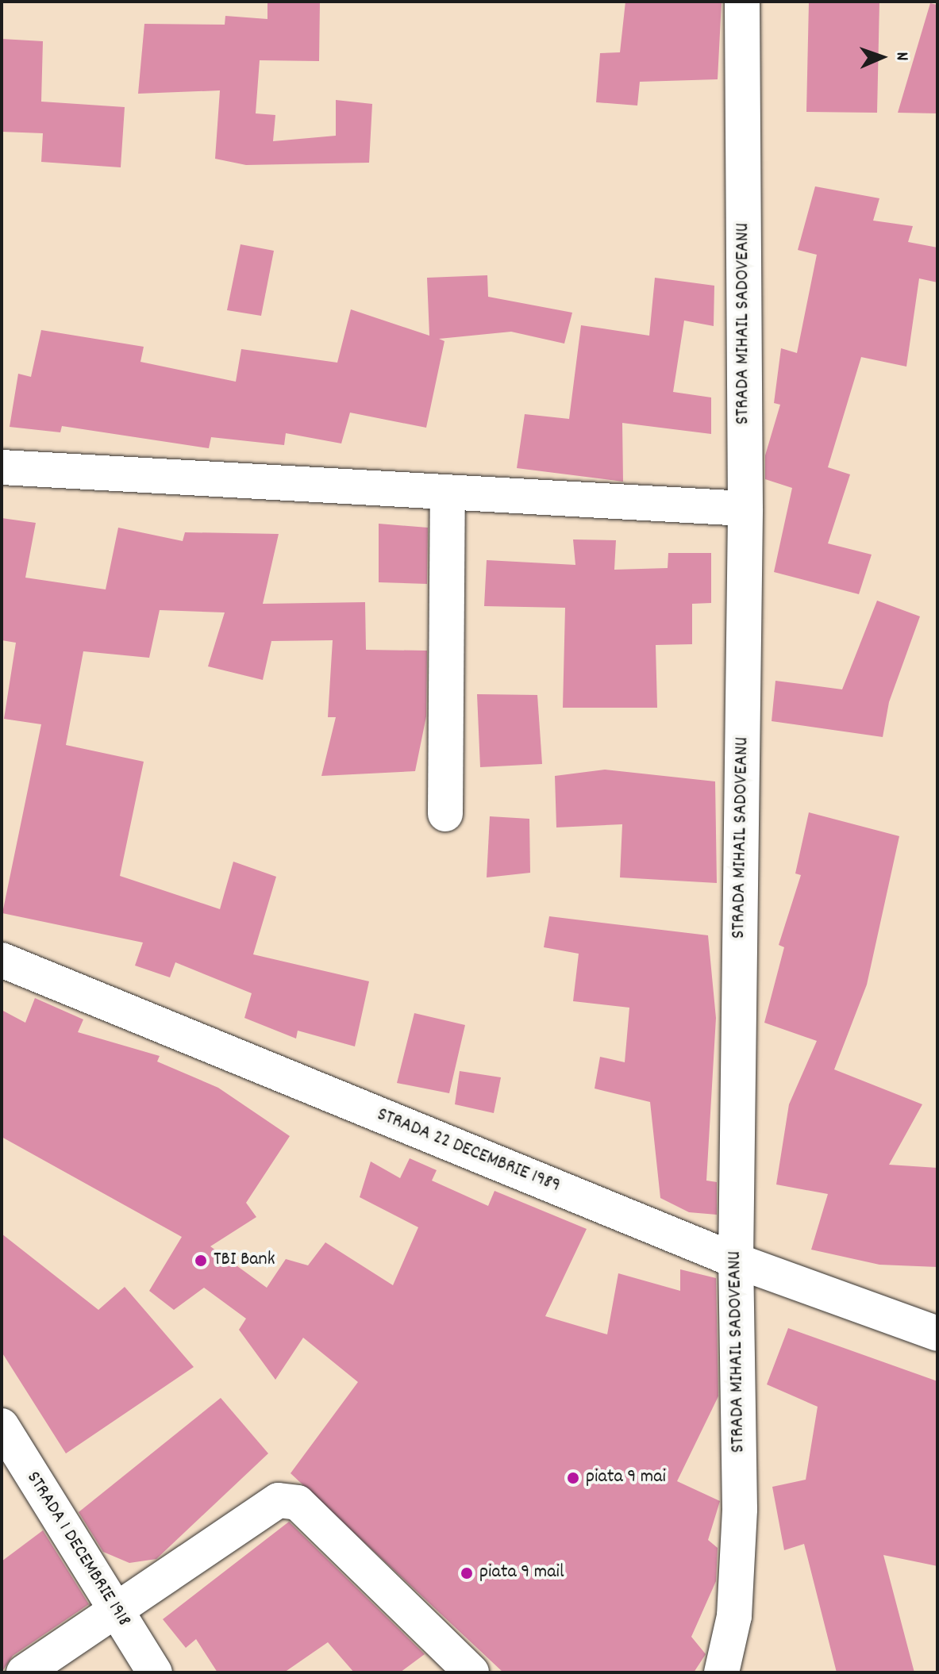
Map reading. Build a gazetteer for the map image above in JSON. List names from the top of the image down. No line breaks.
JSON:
{"streets":{"street":["STRADA MIHAIL SADOVEANU","STRADA 22 DECEMBRIE 1989","STRADA 1 DECEMBRIE 1918"]},"crossings":[["STRADA MIHAIL SADOVEANU","STRADA 22 DECEMBRIE 1989"]],"places":["TBI Bank","piata 9 mai","piata 9 mail"],"north":"right"}
